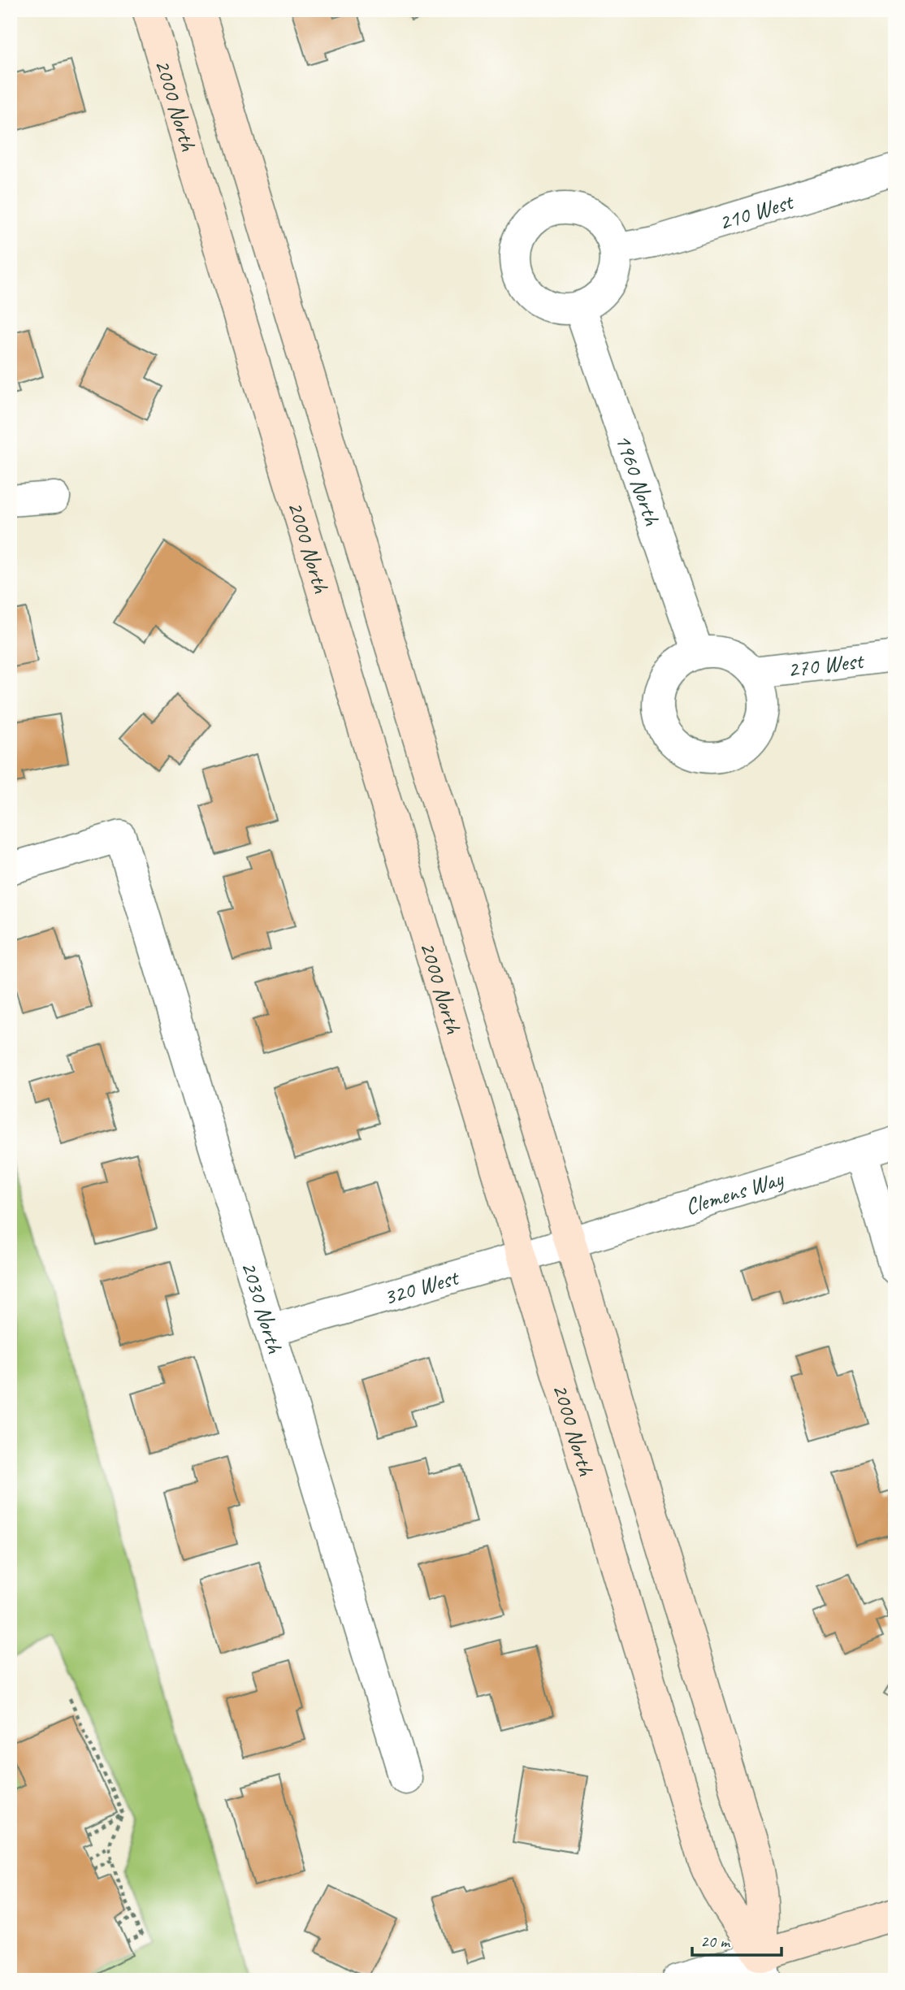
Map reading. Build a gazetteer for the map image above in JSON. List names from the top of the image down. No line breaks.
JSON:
{"streets":{"street":["2000 North","210 West","1960 North","270 West","Clemens Way","320 West","2030 North"]},"crossings":[["2000 North","320 West"],["210 West","1960 North"],["1960 North","270 West"],["Clemens Way","320 West"],["320 West","2030 North"]],"scale_bar":"20 m"}
